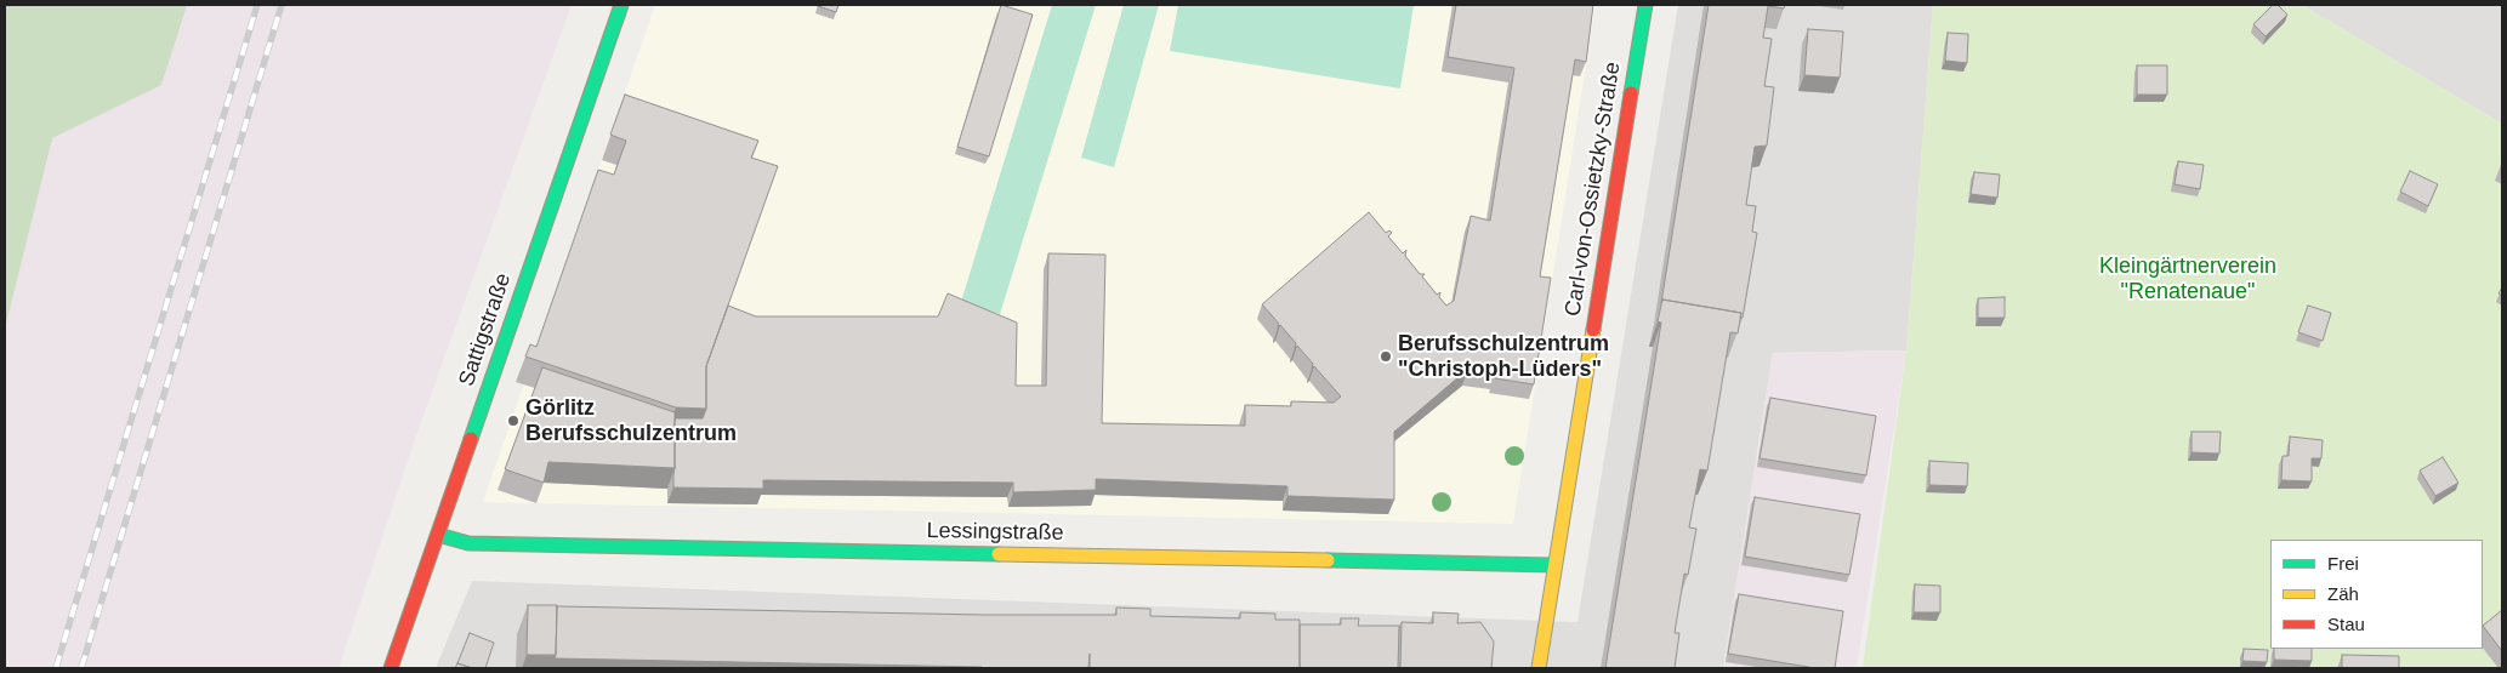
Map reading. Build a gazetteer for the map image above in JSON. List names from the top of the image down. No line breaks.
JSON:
{"streets":{"street":["Carl-von-Ossietzky-Straße","Sattigstraße","Lessingstraße"]},"crossings":[["Carl-von-Ossietzky-Straße","Lessingstraße"],["Sattigstraße","Lessingstraße"]],"parks":["Kleingärtnerverein \"Renatenaue\""],"places":["Berufsschulzentrum \"Christoph-Lüders\"","Görlitz Berufsschulzentrum"],"legend":["Frei","Zäh","Stau"]}
